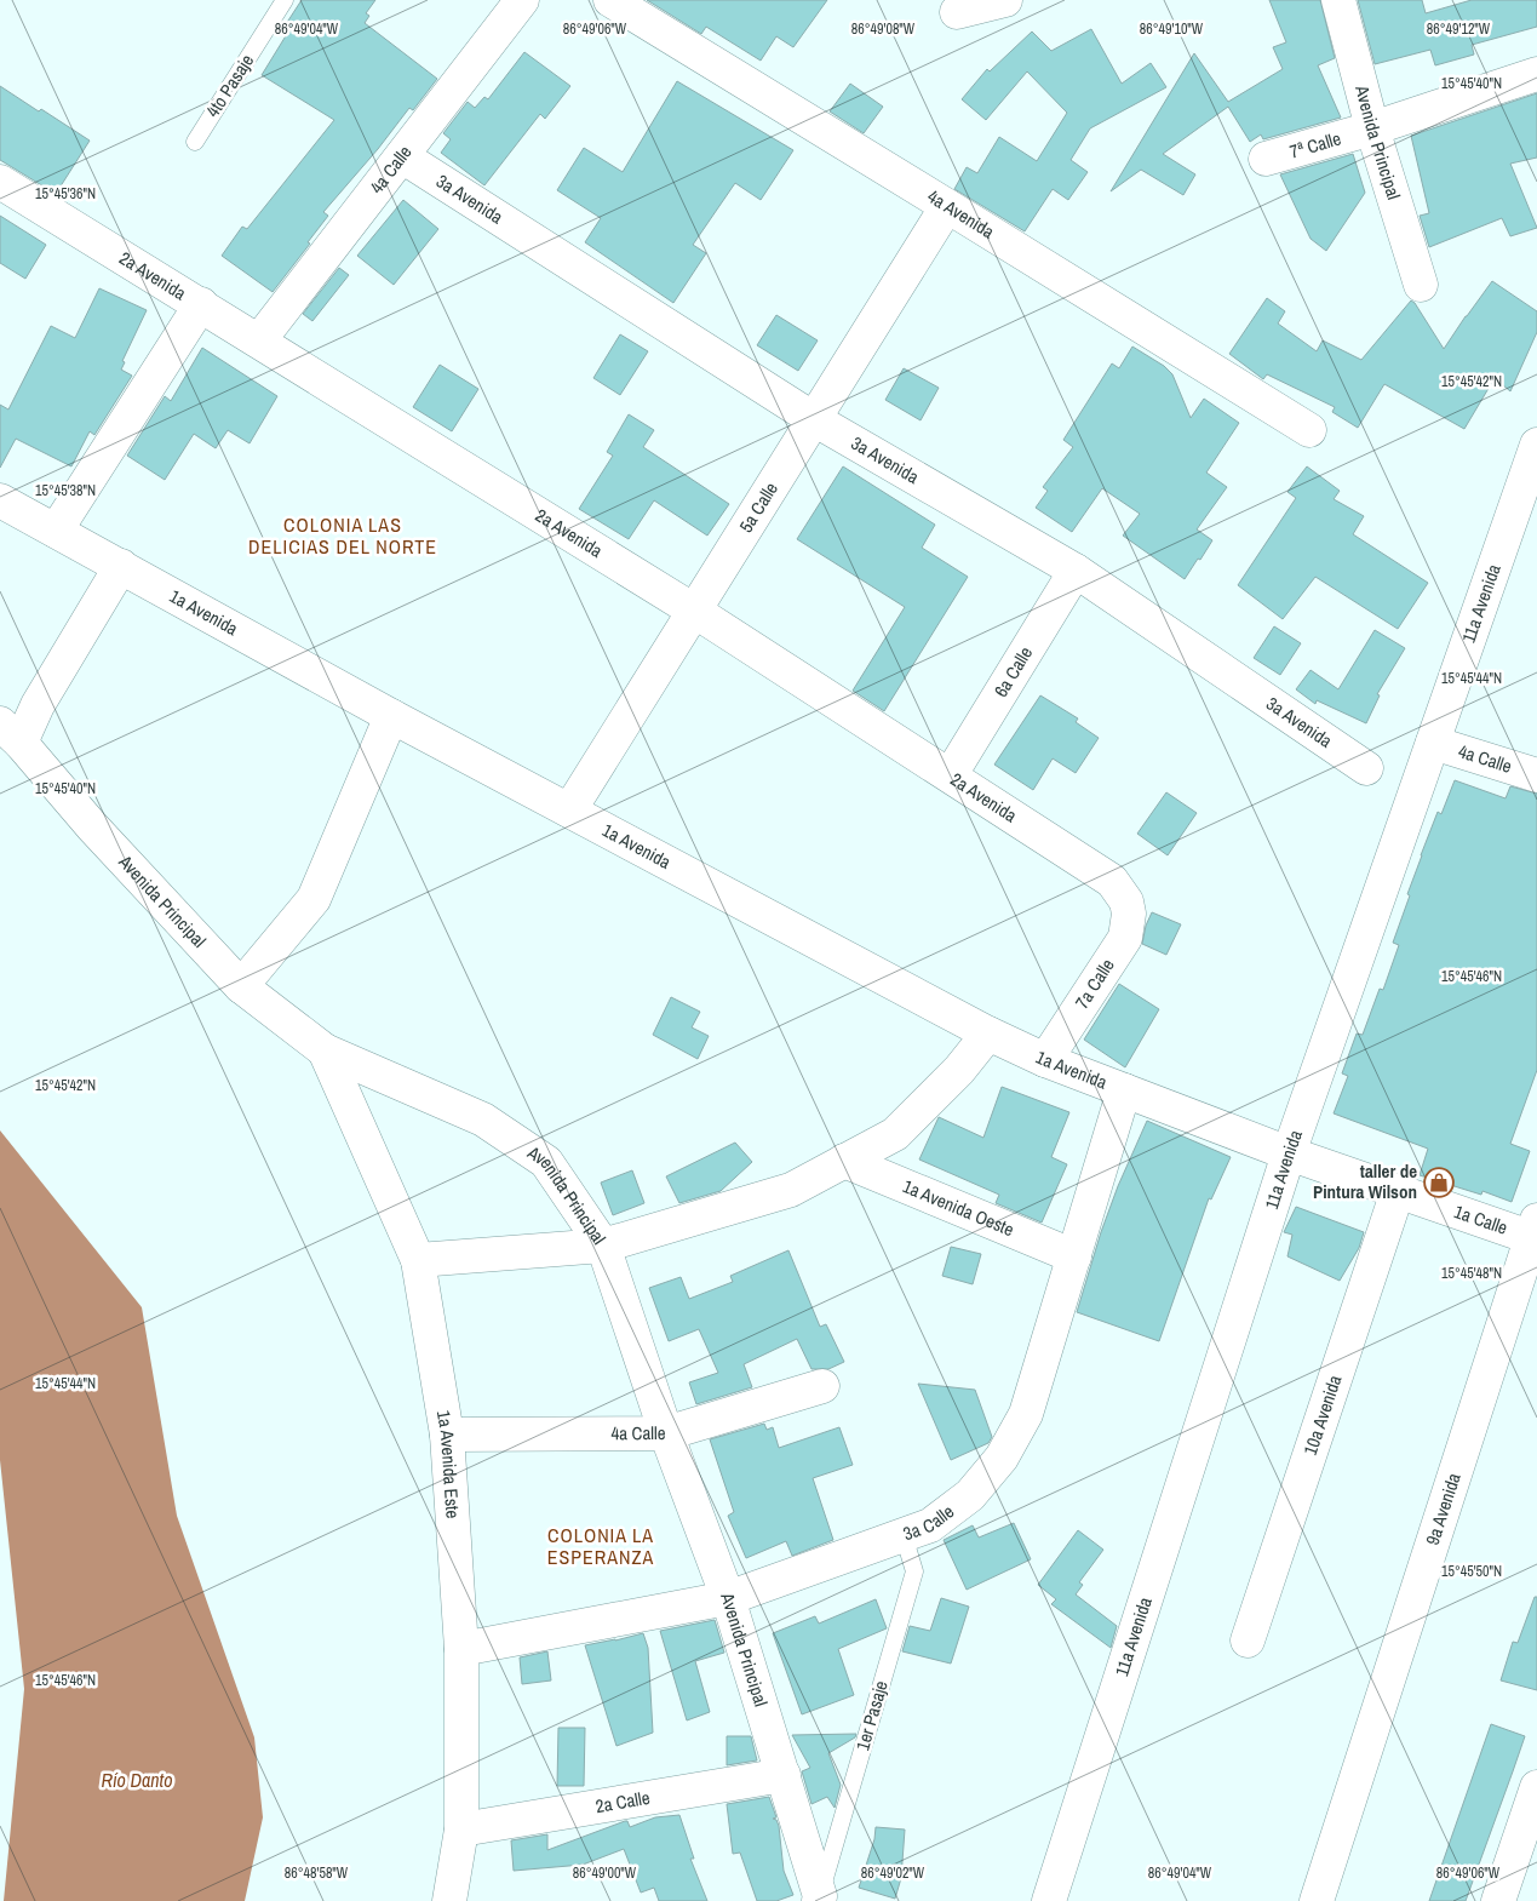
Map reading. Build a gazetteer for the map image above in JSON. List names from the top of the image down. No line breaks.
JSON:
{"streets":{"street":["Avenida Principal","7ª Calle","4a Calle","3a Avenida","4a Avenida","2a Avenida","5a Calle","11a Avenida","1a Avenida","6a Calle","7a Calle","1a Avenida Oeste","1a Calle","10a Avenida","1a Avenida Este","9a Avenida","3a Calle","2a Calle"],"lane":["4to Pasaje","1er Pasaje"]},"crossings":[["Avenida Principal","7ª Calle"],["Avenida Principal","4a Calle"],["Avenida Principal","1a Avenida Este"],["Avenida Principal","3a Calle"],["Avenida Principal","1er Pasaje"],["Avenida Principal","2a Calle"],["4a Calle","3a Avenida"],["4a Calle","2a Avenida"],["4a Calle","11a Avenida"],["4a Calle","1a Avenida Este"],["3a Avenida","5a Calle"],["3a Avenida","6a Calle"],["4a Avenida","5a Calle"],["2a Avenida","5a Calle"],["2a Avenida","6a Calle"],["2a Avenida","7a Calle"],["5a Calle","1a Avenida"],["11a Avenida","1a Avenida"],["11a Avenida","1a Calle"],["1a Avenida","7a Calle"],["1a Avenida","1a Calle"],["1a Avenida","3a Calle"],["1a Avenida Oeste","3a Calle"],["1a Calle","10a Avenida"],["1a Calle","9a Avenida"],["1a Avenida Este","3a Calle"],["1a Avenida Este","2a Calle"],["3a Calle","1er Pasaje"]],"districts":["COLONIA LAS DELICIAS DEL NORTE","COLONIA LA ESPERANZA"],"water":["Río Danto"],"places":{"shop":["taller de Pintura Wilson"]},"coordinates":["86°49'04\"W","86°49'06\"W","86°49'08\"W","86°49'10\"W","86°49'12\"W","15°45'40\"N","15°45'36\"N","15°45'42\"N","15°45'38\"N","15°45'44\"N","15°45'46\"N","15°45'48\"N","15°45'50\"N","86°48'58\"W","86°49'00\"W","86°49'02\"W"]}
